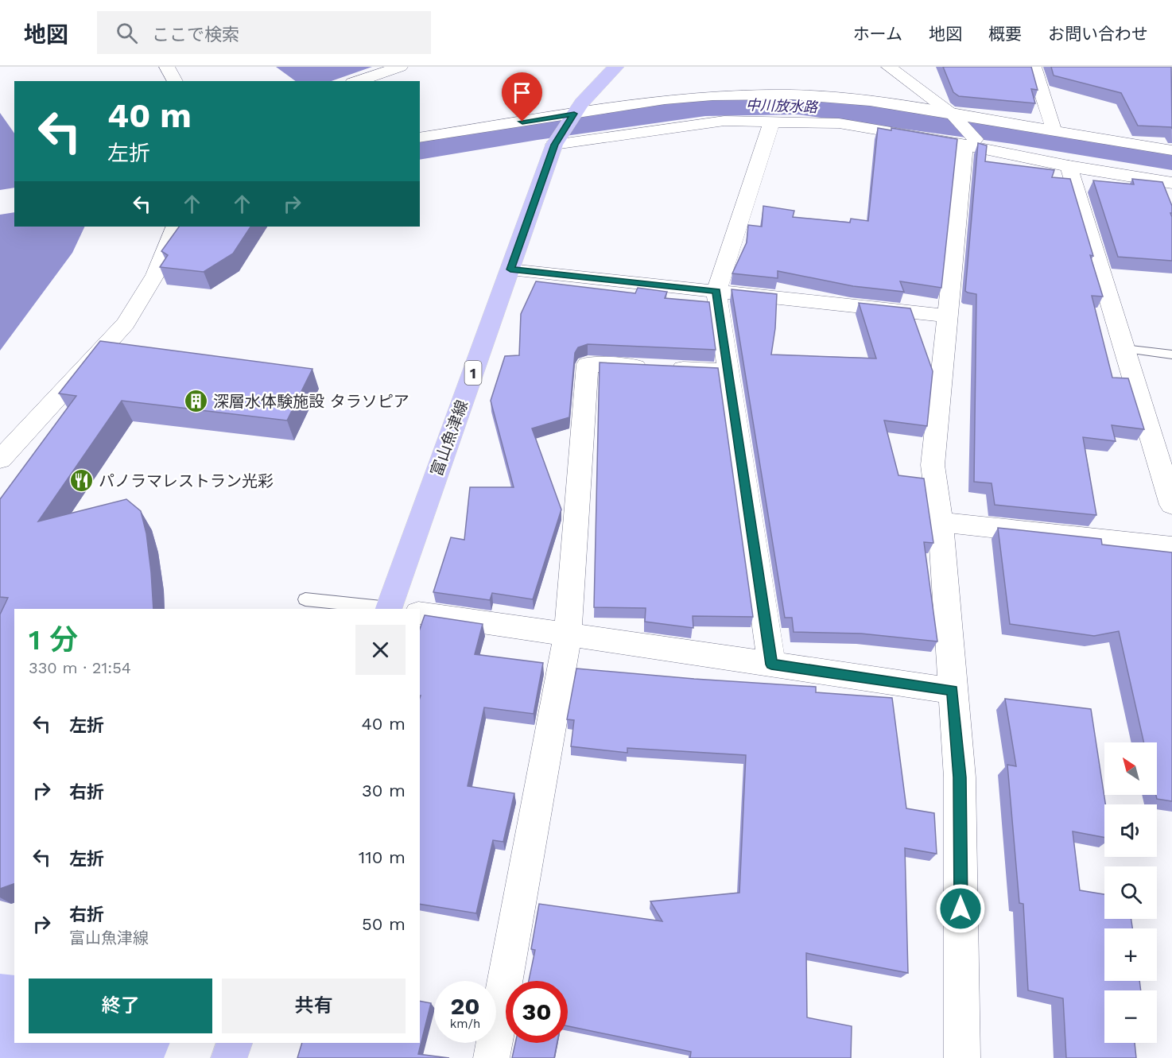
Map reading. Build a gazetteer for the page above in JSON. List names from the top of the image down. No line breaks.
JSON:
{"streets":{"main road":["1","富山魚津線"]},"water":["中川放水路"],"places":{"building":["深層水体験施設 タラソピア"],"restaurant":["パノラマレストラン光彩"]},"north":"top left","page":{"header":"地図","search":"ここで検索","nav":["ホーム","地図","概要","お問い合わせ"],"turn":["40 m","左折"],"heading":["1 分","330 m · 21:54"],"list":[{"name":"左折","value":"40 m"},{"name":"右折","value":"30 m"},{"name":"左折","value":"110 m"},{"name":"右折","note":"富山魚津線","value":"50 m"}],"map_buttons":["+","−"],"buttons":["終了","共有"],"speed":"20 km/h","limit":"30"}}
